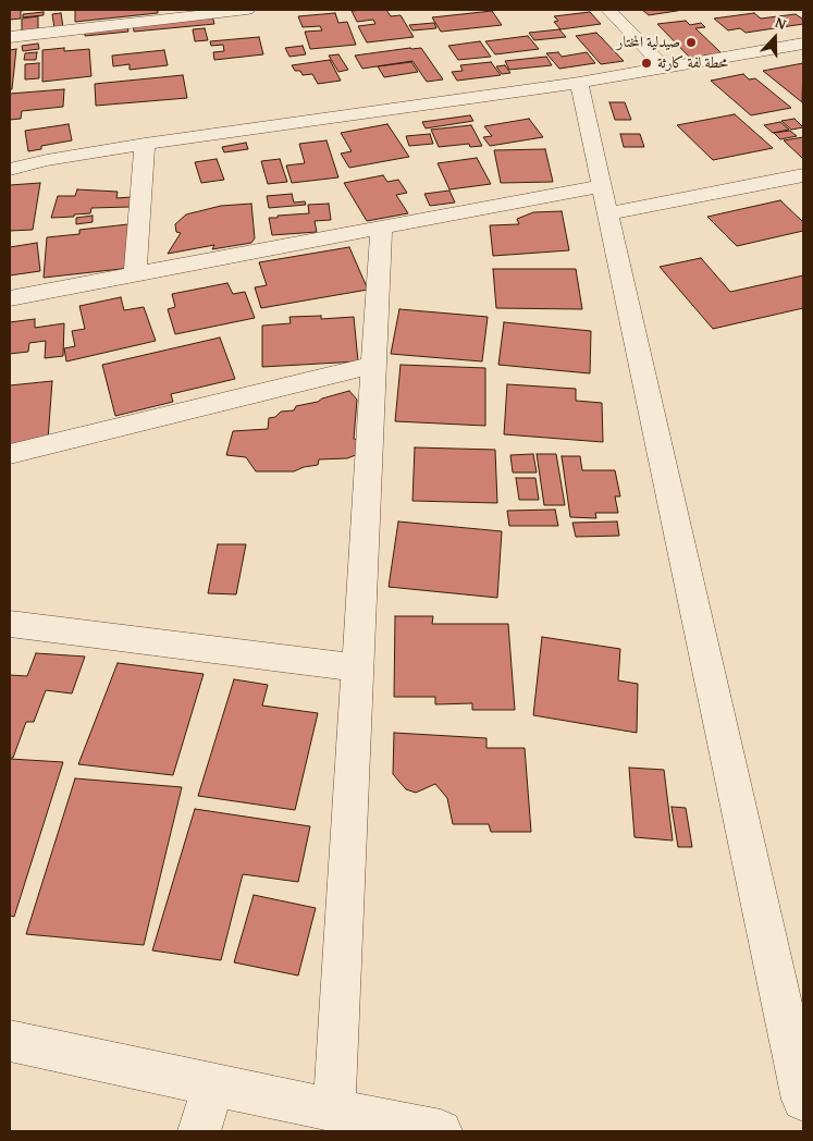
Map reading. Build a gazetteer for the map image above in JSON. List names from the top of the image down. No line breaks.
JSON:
{"places":["صيدلية المختار","محطة لفة كارثة"],"north":"top"}
